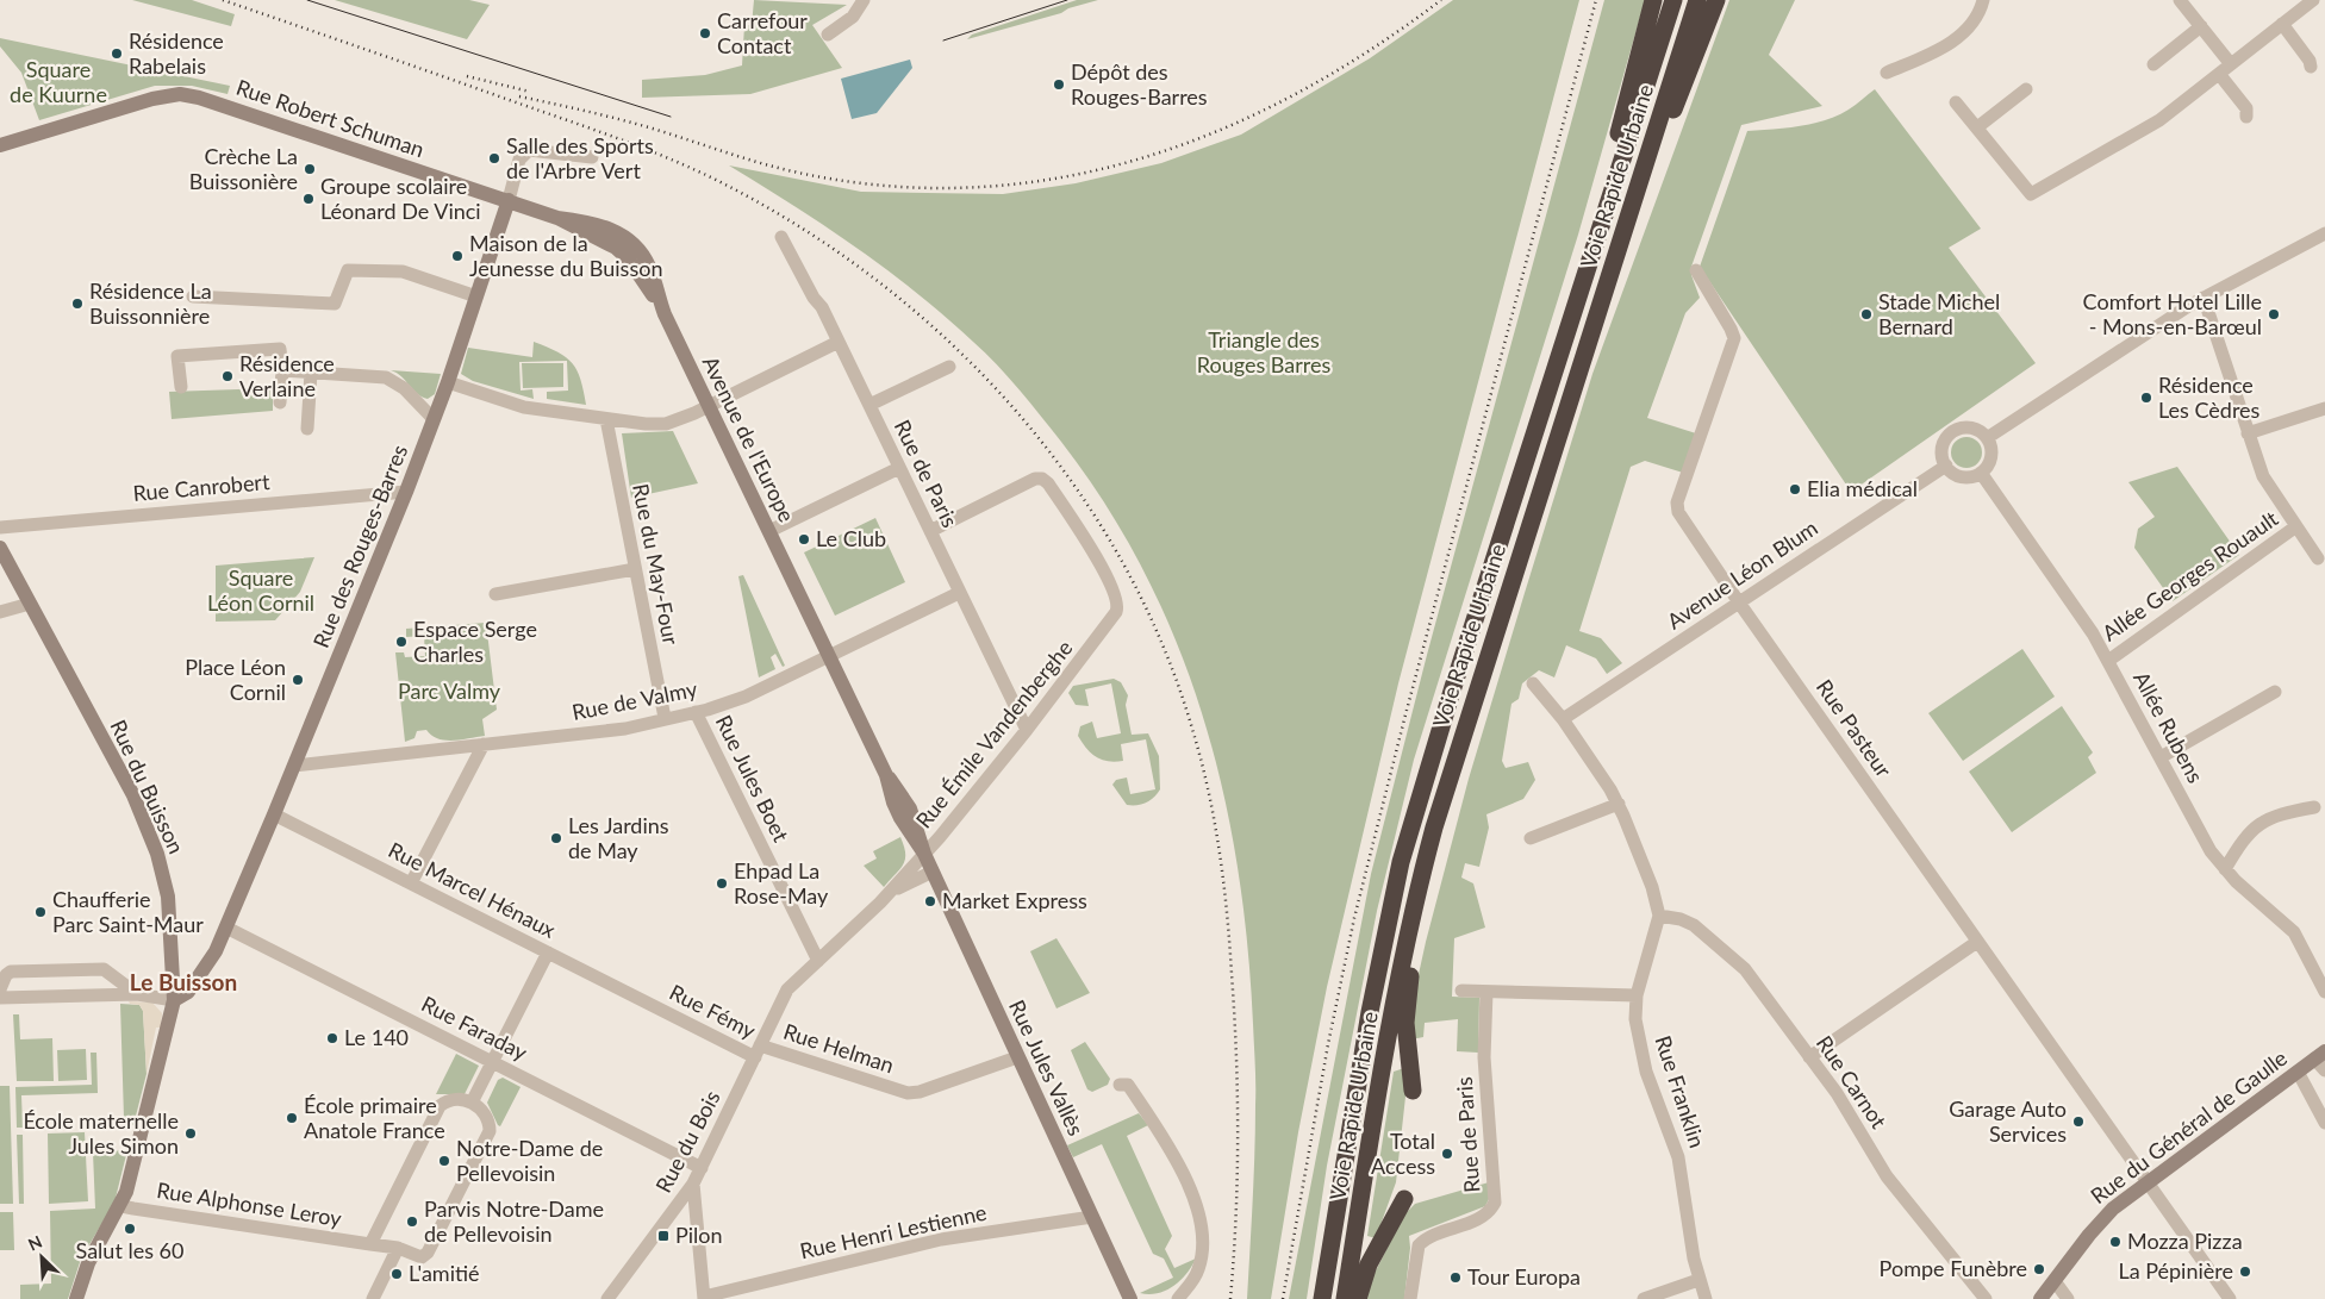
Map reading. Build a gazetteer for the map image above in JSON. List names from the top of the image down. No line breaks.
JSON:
{"streets":{"highway":["Voie Rapide Urbaine"],"street":["Rue Robert Schuman","Avenue de l'Europe","Rue de Paris","Rue Canrobert","Rue des Rouges-Barres","Rue du May-Four","Avenue Léon Blum","Allée Georges Rouault","Rue de Valmy","Allée Rubens","Rue Pasteur","Rue Émile Vandenberghe","Rue Jules Boet","Rue du Buisson","Rue Marcel Hénaux","Rue Fémy","Rue Faraday","Rue Helman","Rue Jules Vallès","Rue Carnot","Rue Franklin","Rue du Général de Gaulle","Rue du Bois","Rue Alphonse Leroy","Rue Henri Lestienne"]},"crossings":[["Rue Robert Schuman","Avenue de l'Europe"],["Rue Robert Schuman","Rue des Rouges-Barres"],["Avenue de l'Europe","Rue des Rouges-Barres"],["Avenue de l'Europe","Rue de Valmy"],["Avenue de l'Europe","Rue Émile Vandenberghe"],["Avenue de l'Europe","Rue Jules Vallès"],["Rue de Paris","Rue de Valmy"],["Rue de Paris","Rue Émile Vandenberghe"],["Rue Canrobert","Rue des Rouges-Barres"],["Rue des Rouges-Barres","Rue de Valmy"],["Rue des Rouges-Barres","Rue du Buisson"],["Rue des Rouges-Barres","Rue Marcel Hénaux"],["Rue des Rouges-Barres","Rue Faraday"],["Rue du May-Four","Rue de Valmy"],["Avenue Léon Blum","Allée Rubens"],["Avenue Léon Blum","Rue Pasteur"],["Allée Georges Rouault","Allée Rubens"],["Rue de Valmy","Rue Jules Boet"],["Rue Pasteur","Rue du Général de Gaulle"],["Rue Émile Vandenberghe","Rue Jules Boet"],["Rue Émile Vandenberghe","Rue Fémy"],["Rue Émile Vandenberghe","Rue Helman"],["Rue Émile Vandenberghe","Rue Jules Vallès"],["Rue Émile Vandenberghe","Rue du Bois"],["Rue du Buisson","Rue Alphonse Leroy"],["Rue Marcel Hénaux","Rue Fémy"],["Rue Fémy","Rue Helman"],["Rue Fémy","Rue du Bois"],["Rue Faraday","Rue du Bois"],["Rue Helman","Rue Jules Vallès"],["Rue Helman","Rue du Bois"],["Rue Jules Vallès","Rue Henri Lestienne"],["Rue Carnot","Rue Franklin"]],"districts":["Le Buisson"],"parks":["Square de Kuurne","Triangle des Rouges Barres","Square Léon Cornil","Parc Valmy"],"places":{"other":["Carrefour Contact","Résidence Rabelais","Dépôt des Rouges-Barres","Salle des Sports de l'Arbre Vert","Crèche La Buissonière","Groupe scolaire Léonard De Vinci","Maison de la Jeunesse du Buisson","Résidence La Buissonnière","Stade Michel Bernard","Comfort Hotel Lille - Mons-en-Barœul","Résidence Verlaine","Résidence Les Cèdres","Elia médical","Le Club","Espace Serge Charles","Place Léon Cornil","Les Jardins de May","Ehpad La Rose-May","Market Express","Chaufferie Parc Saint-Maur","Le 140","École primaire Anatole France","Garage Auto Services","École maternelle Jules Simon","Total Access","Notre-Dame de Pellevoisin","Parvis Notre-Dame de Pellevoisin","Salut les 60","Mozza Pizza","Pompe Funèbre","La Pépinière","L'amitié","Tour Europa"],"transit":["Pilon"]},"north":"top left"}
